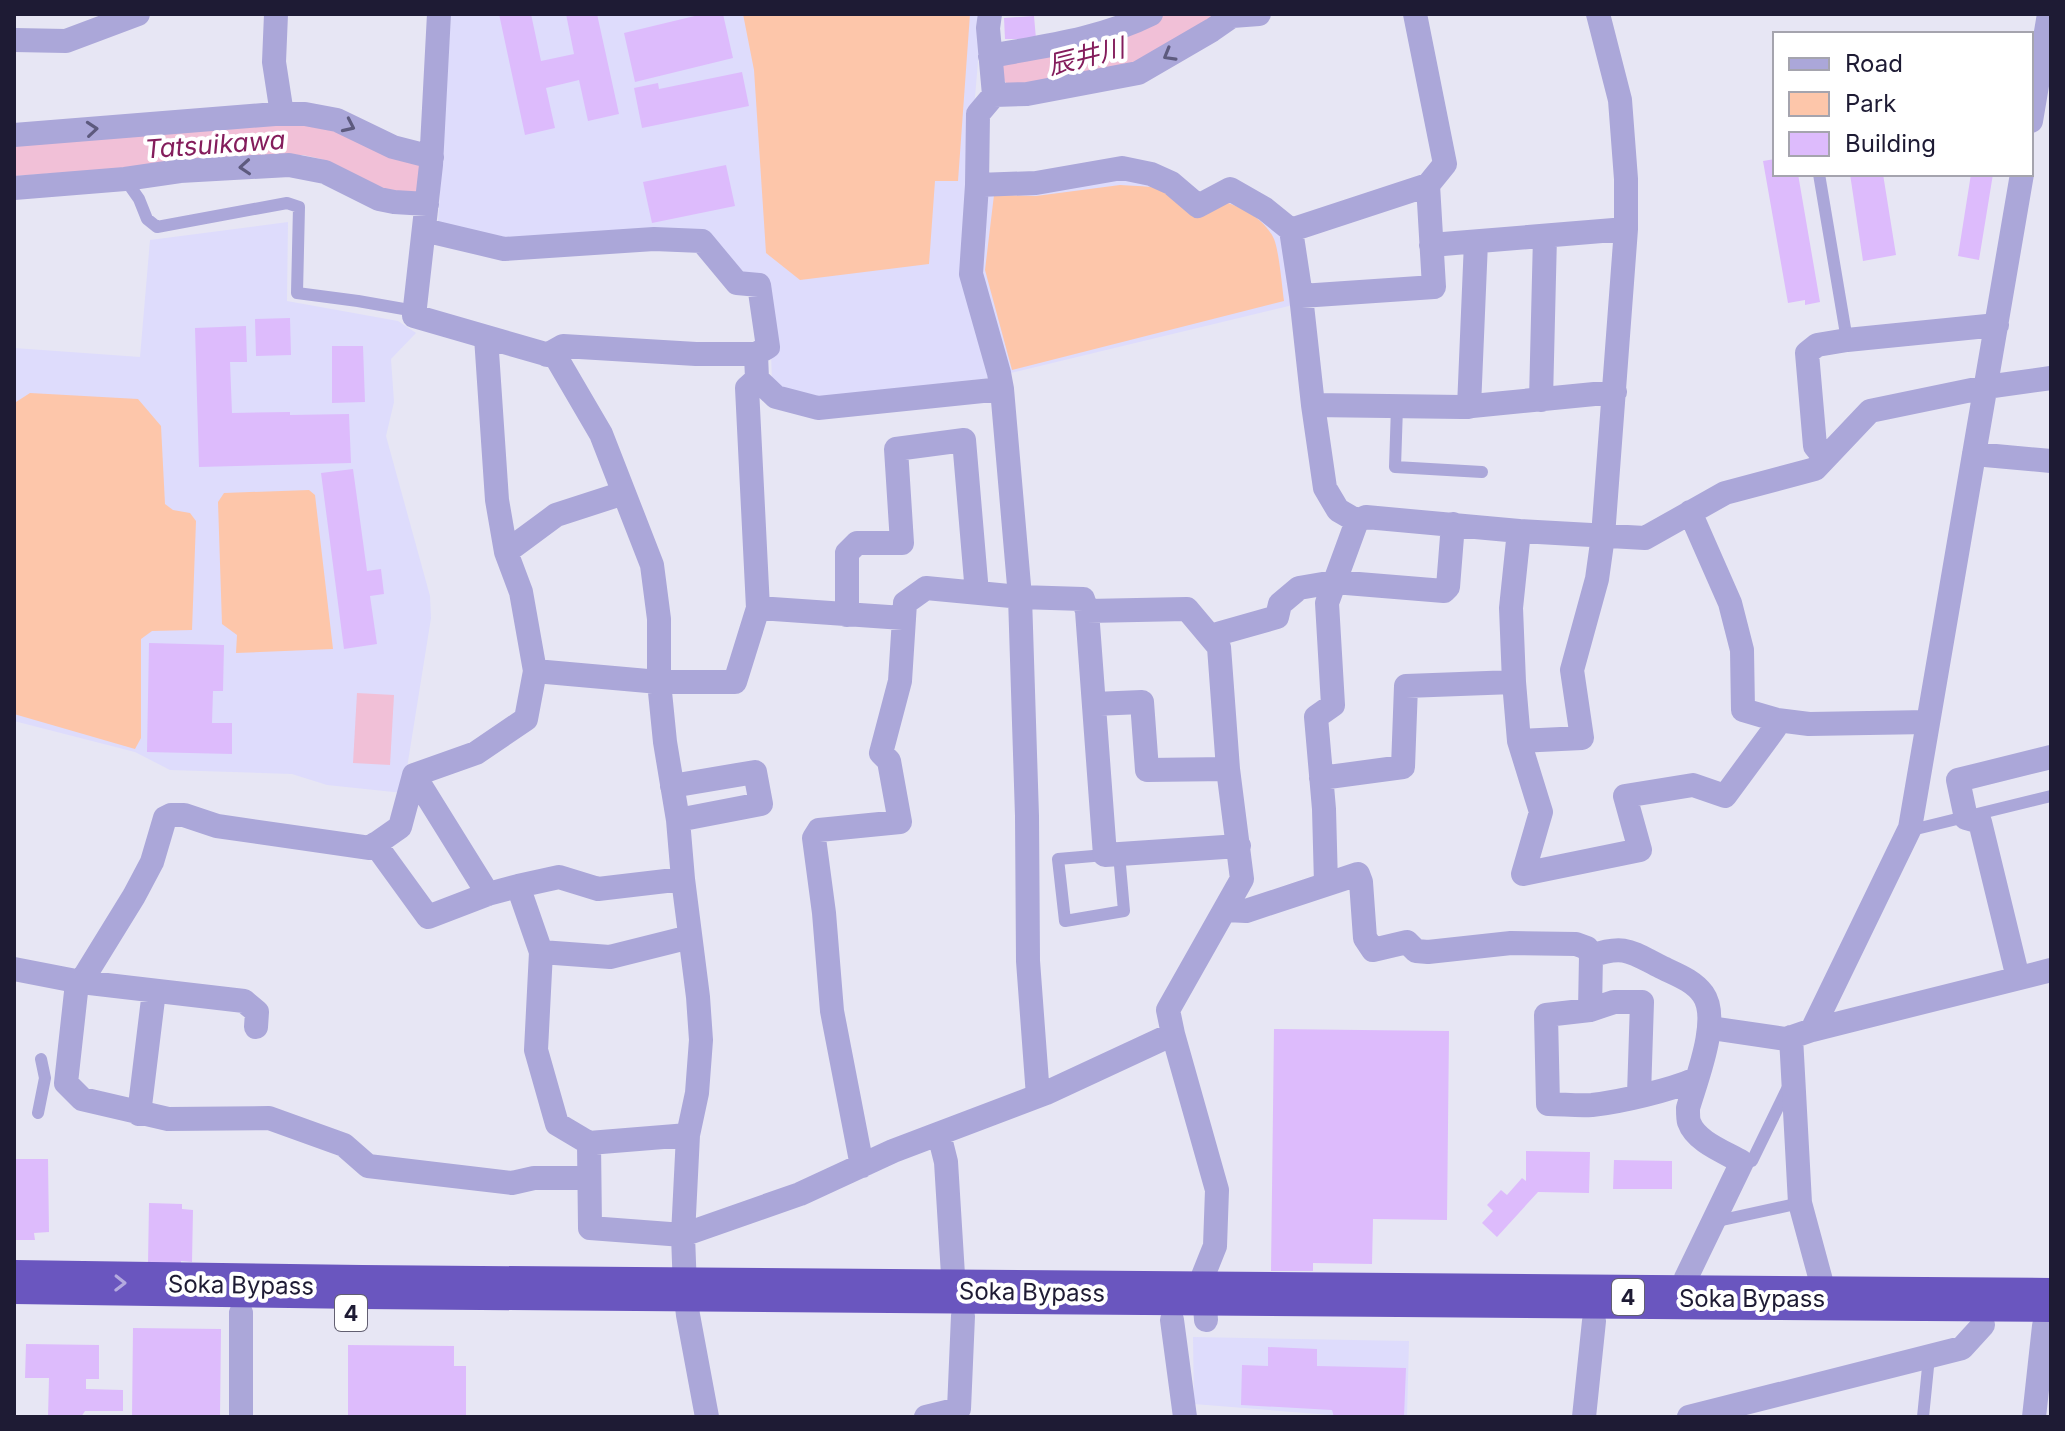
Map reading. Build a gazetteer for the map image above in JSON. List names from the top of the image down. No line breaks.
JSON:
{"streets":{"highway":["Soka Bypass","4"]},"water":["辰井川","Tatsuikawa"],"legend":["Road","Park","Building"]}
